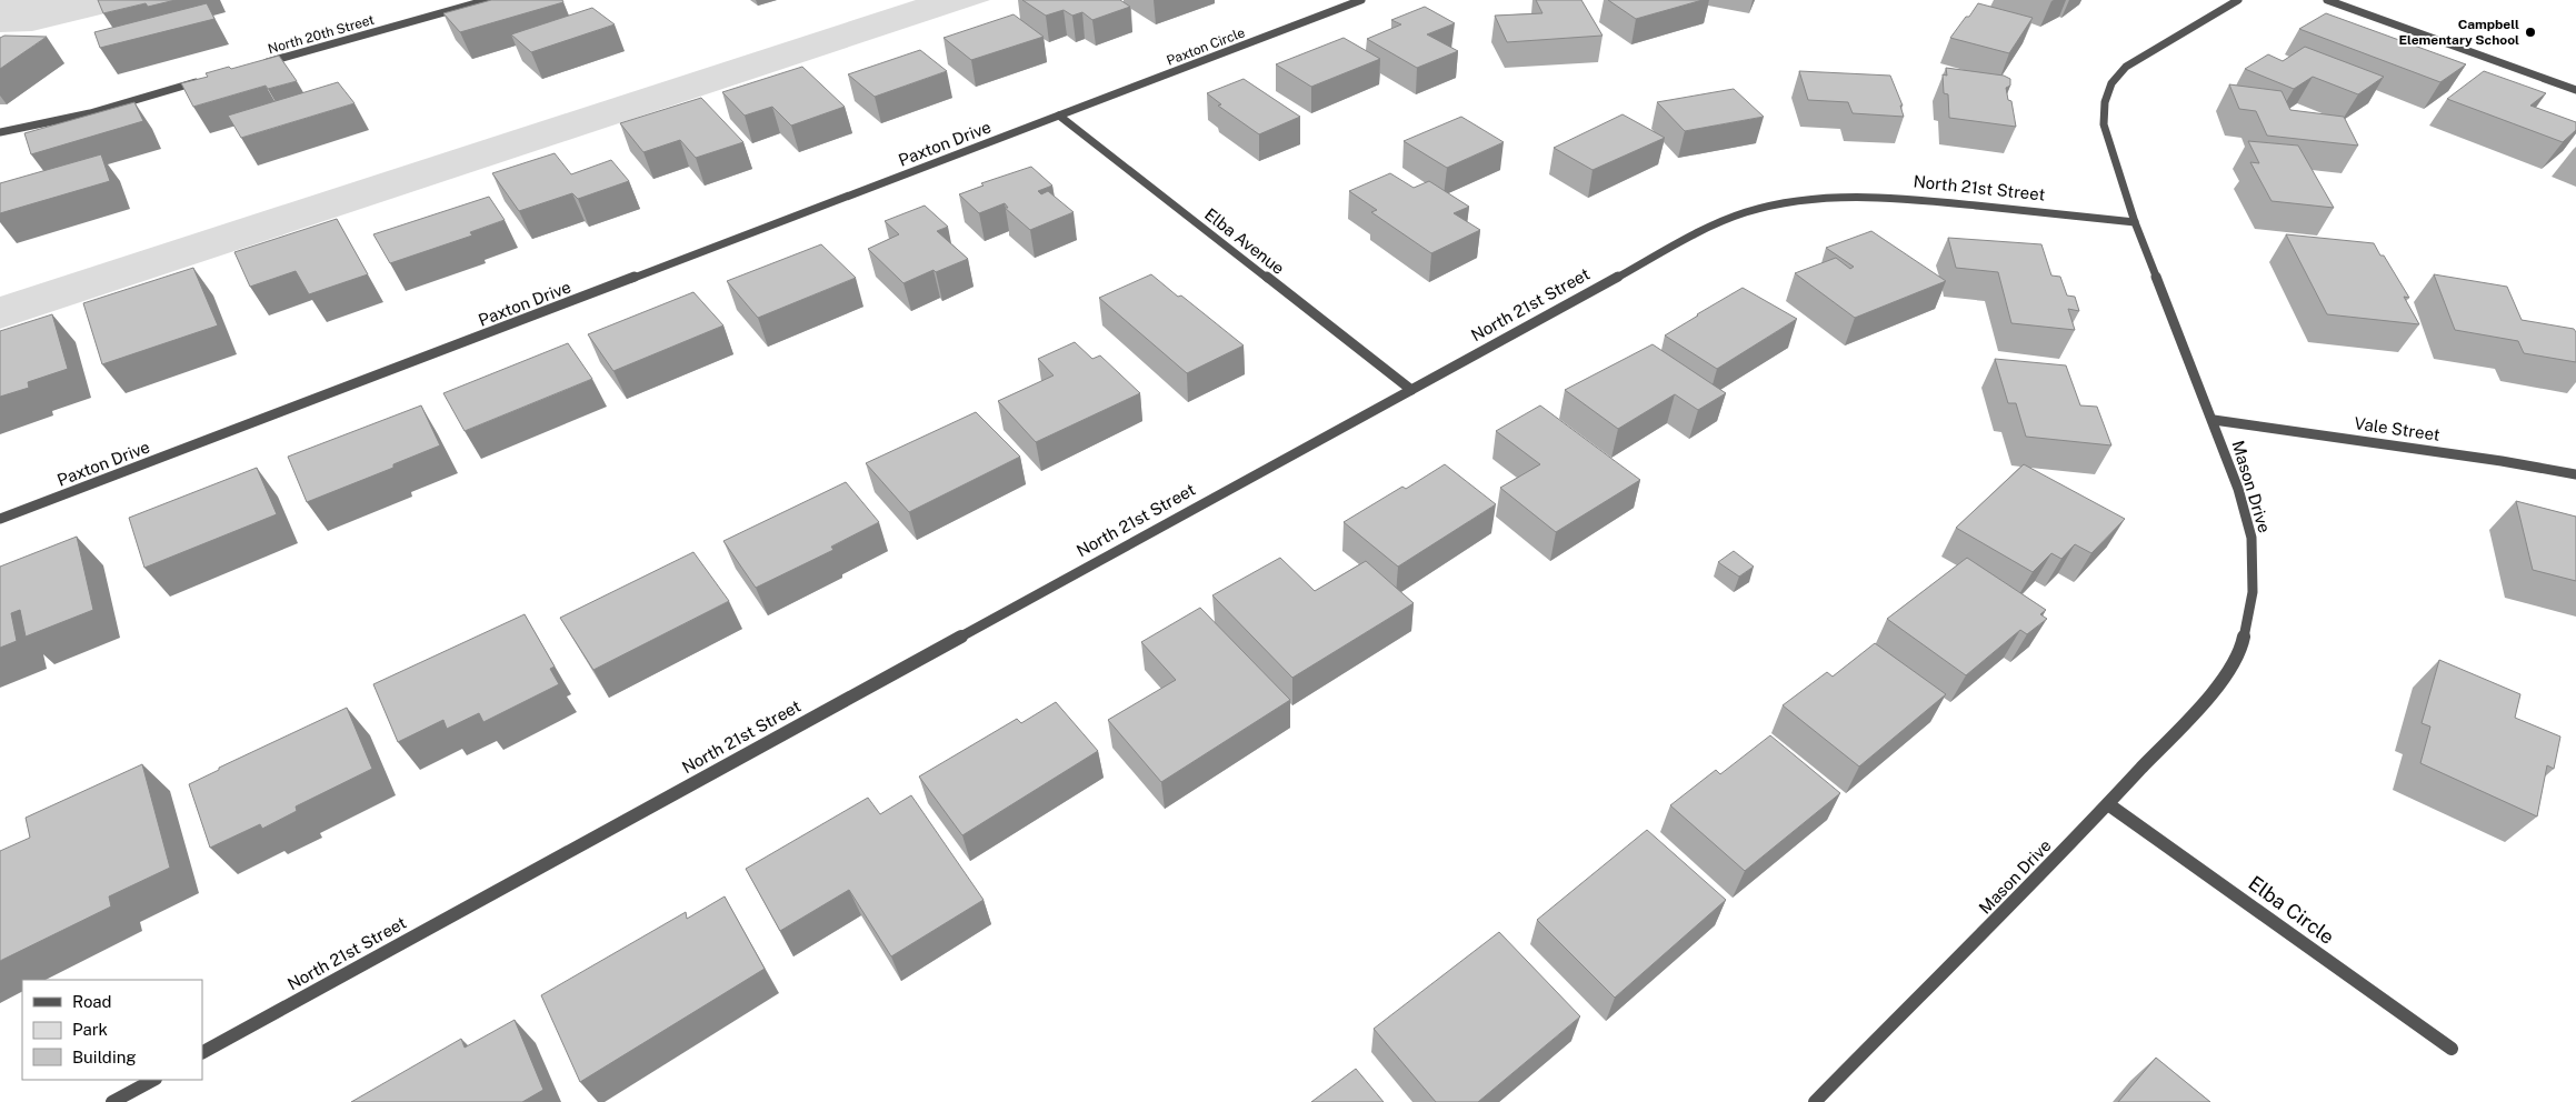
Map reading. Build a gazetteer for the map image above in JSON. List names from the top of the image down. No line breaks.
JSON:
{"streets":{"street":["North 20th Street","Paxton Circle","Paxton Drive","North 21st Street","Elba Avenue","Vale Street","Mason Drive","Elba Circle"]},"crossings":[["Paxton Circle","Paxton Drive"],["Paxton Circle","Elba Avenue"],["Paxton Drive","Elba Avenue"],["North 21st Street","Elba Avenue"],["North 21st Street","Mason Drive"],["Vale Street","Mason Drive"],["Mason Drive","Elba Circle"]],"places":["Campbell Elementary School"],"legend":["Road","Park","Building"]}
